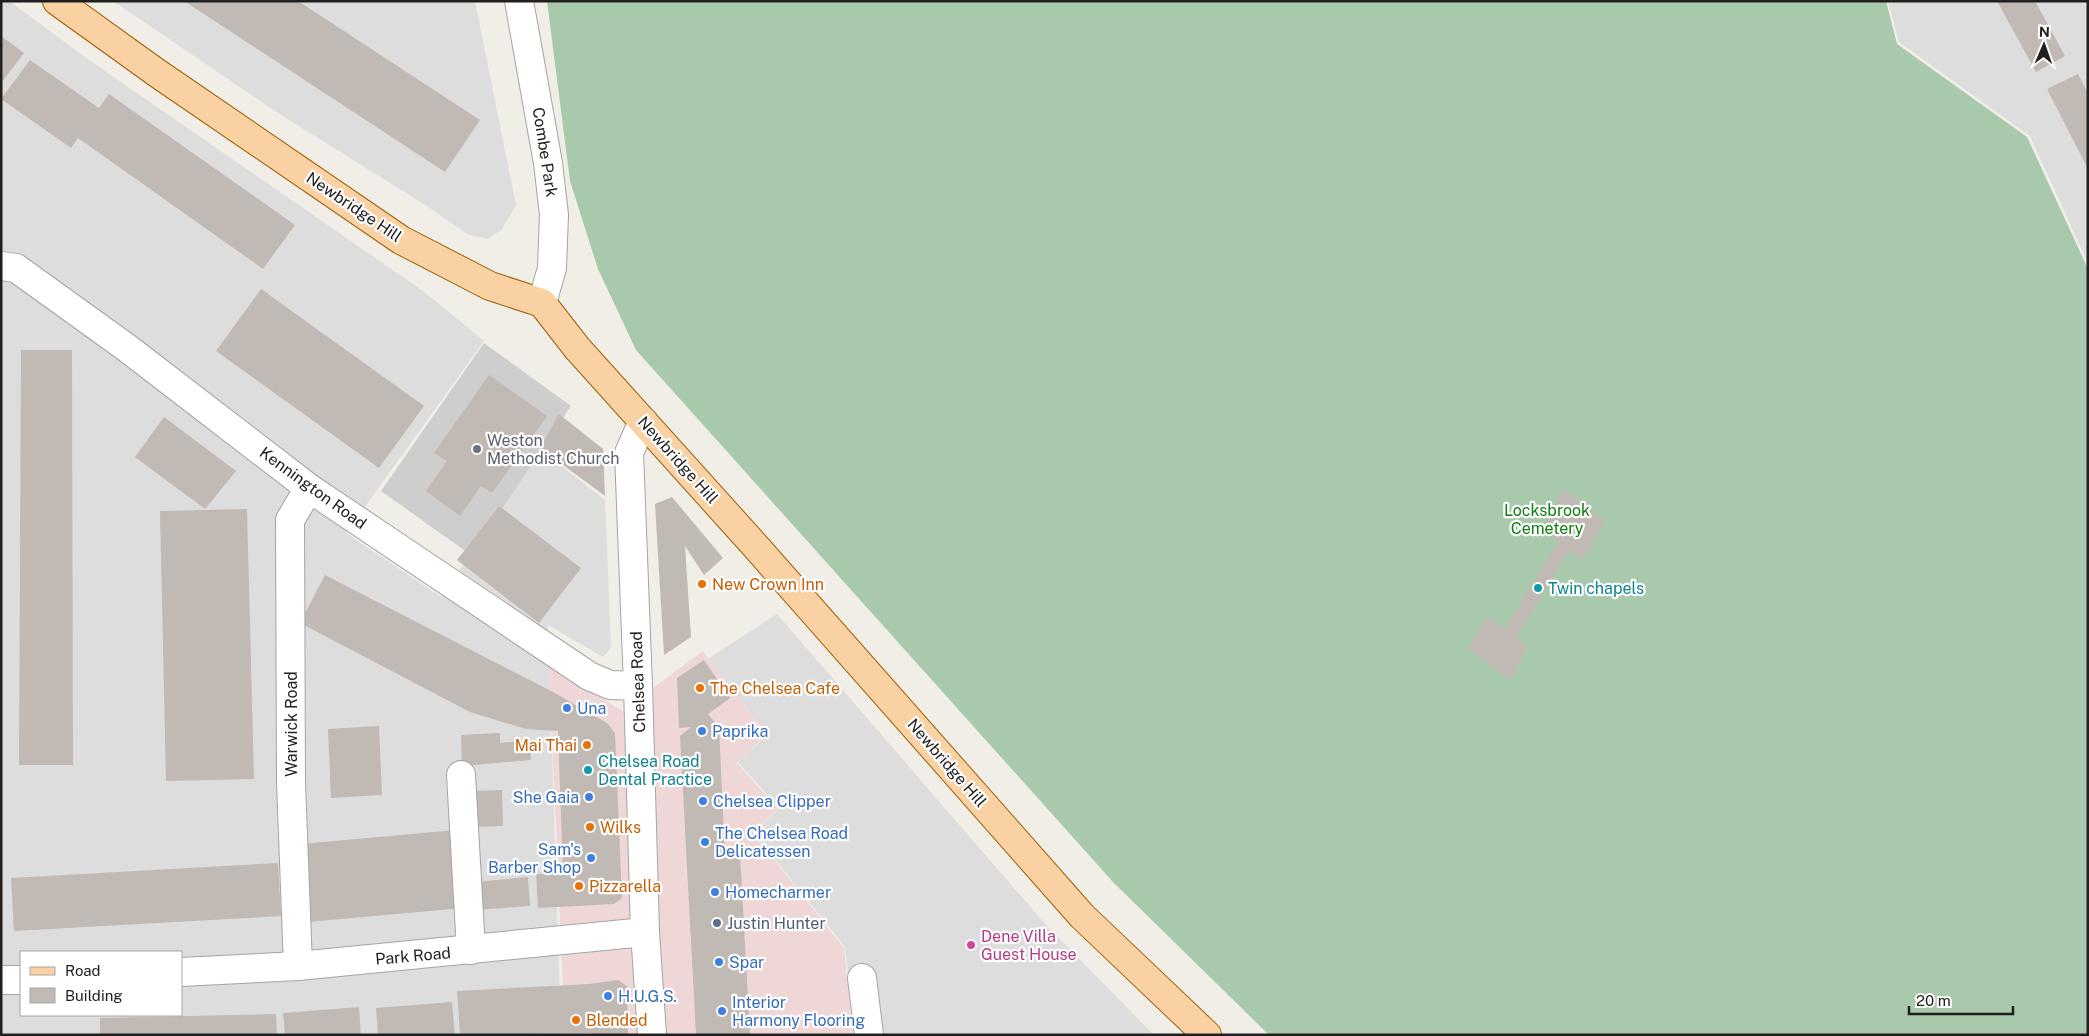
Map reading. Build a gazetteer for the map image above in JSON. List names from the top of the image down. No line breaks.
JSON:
{"streets":{"main road":["Newbridge Hill"],"street":["Combe Park","Kennington Road","Chelsea Road","Warwick Road","Park Road"]},"crossings":[["Combe Park","Newbridge Hill"],["Newbridge Hill","Chelsea Road"],["Kennington Road","Chelsea Road"],["Kennington Road","Warwick Road"],["Chelsea Road","Park Road"],["Warwick Road","Park Road"]],"parks":["Locksbrook Cemetery"],"places":["Weston Methodist Church","New Crown Inn","Twin chapels","The Chelsea Cafe","Una","Paprika","Mai Thai","Chelsea Road Dental Practice","She Gaia","Chelsea Clipper","Wilks","The Chelsea Road Delicatessen","Sam's Barber Shop","Pizzarella","Homecharmer","Justin Hunter","Dene Villa Guest House","Spar","H.U.G.S.","Interior Harmony Flooring","Blended"],"legend":["Road","Building"],"scale_bar":"20 m","north":"top"}
